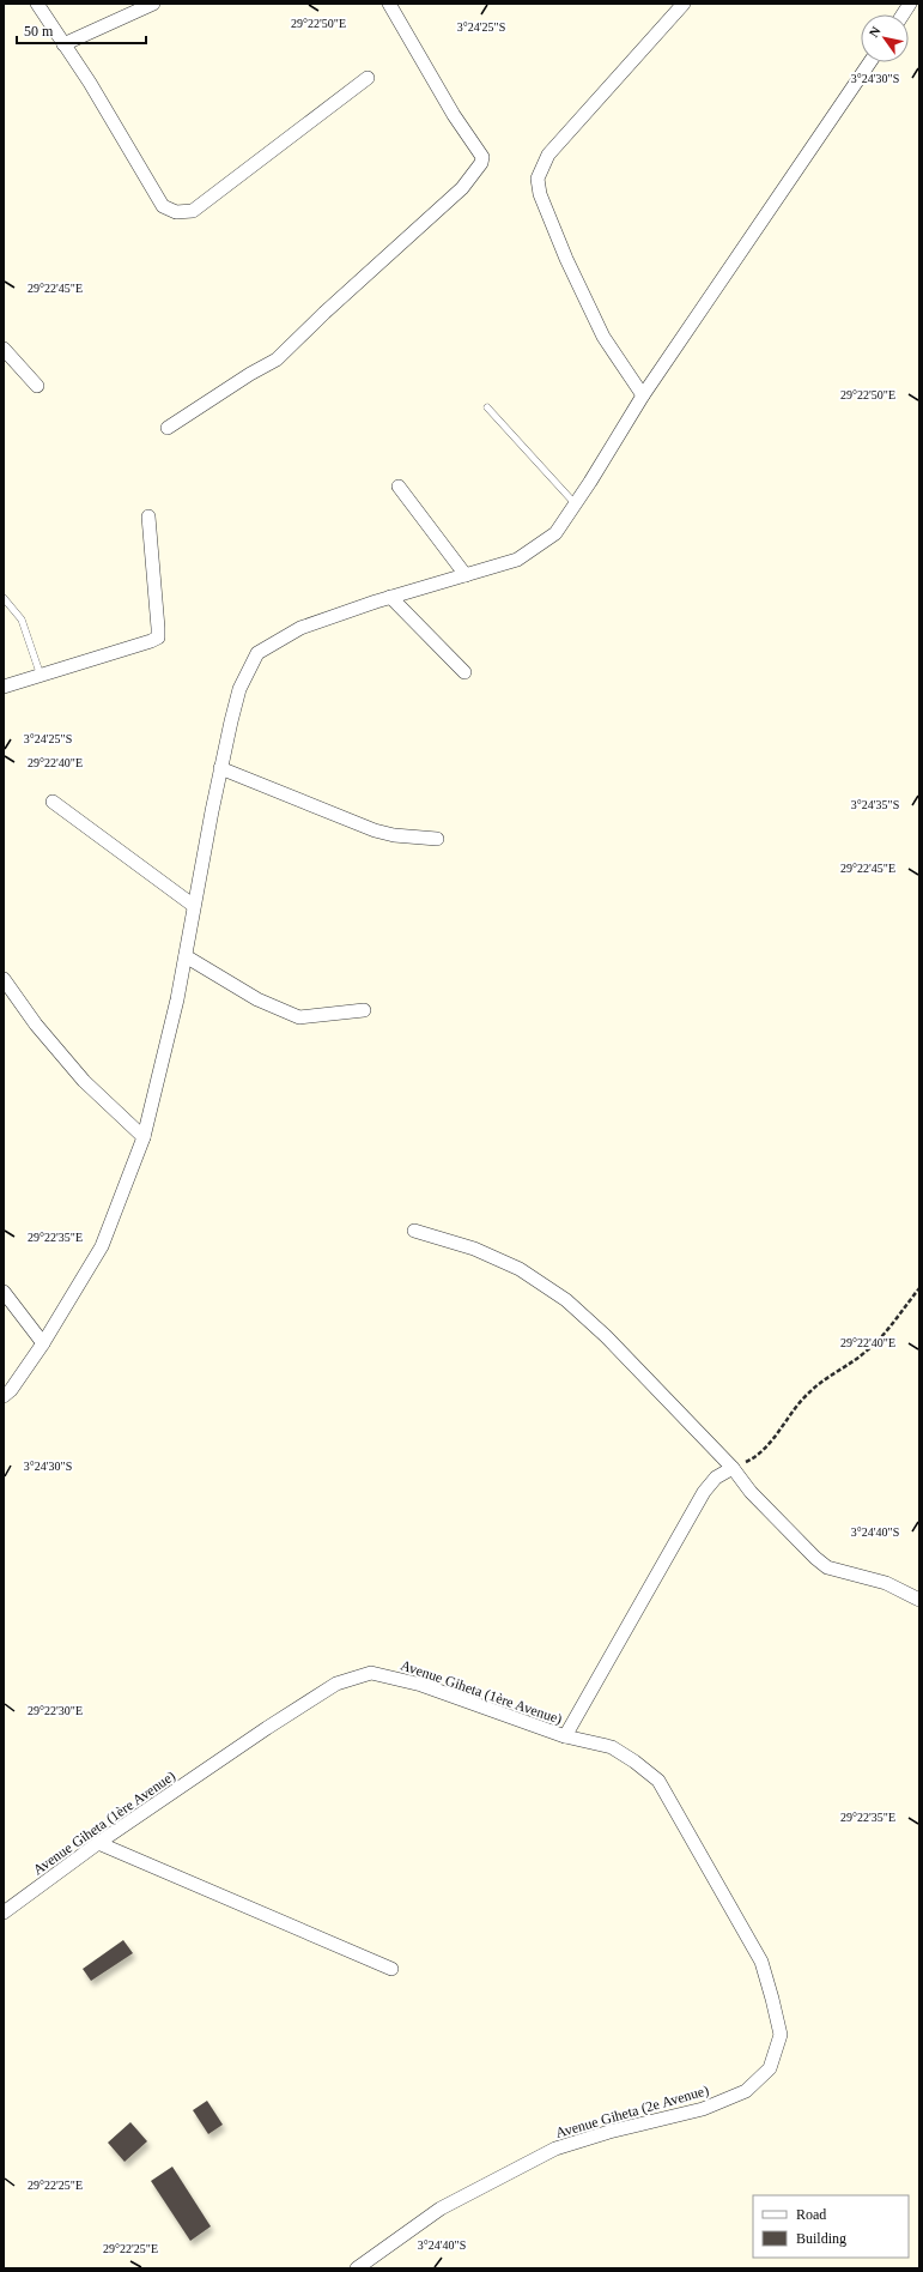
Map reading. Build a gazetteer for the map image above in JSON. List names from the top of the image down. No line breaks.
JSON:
{"streets":{"street":["Avenue Giheta (1ère Avenue)","Avenue Giheta (2e Avenue)"]},"crossings":[["Avenue Giheta (1ère Avenue)","Avenue Giheta (2e Avenue)"]],"legend":["Road","Building"],"scale_bar":"50 m","north":"top left","coordinates":["29°22'50\"E","3°24'25\"S","3°24'30\"S","29°22'45\"E","29°22'40\"E","3°24'35\"S","29°22'35\"E","3°24'40\"S","29°22'30\"E","29°22'25\"E"]}
